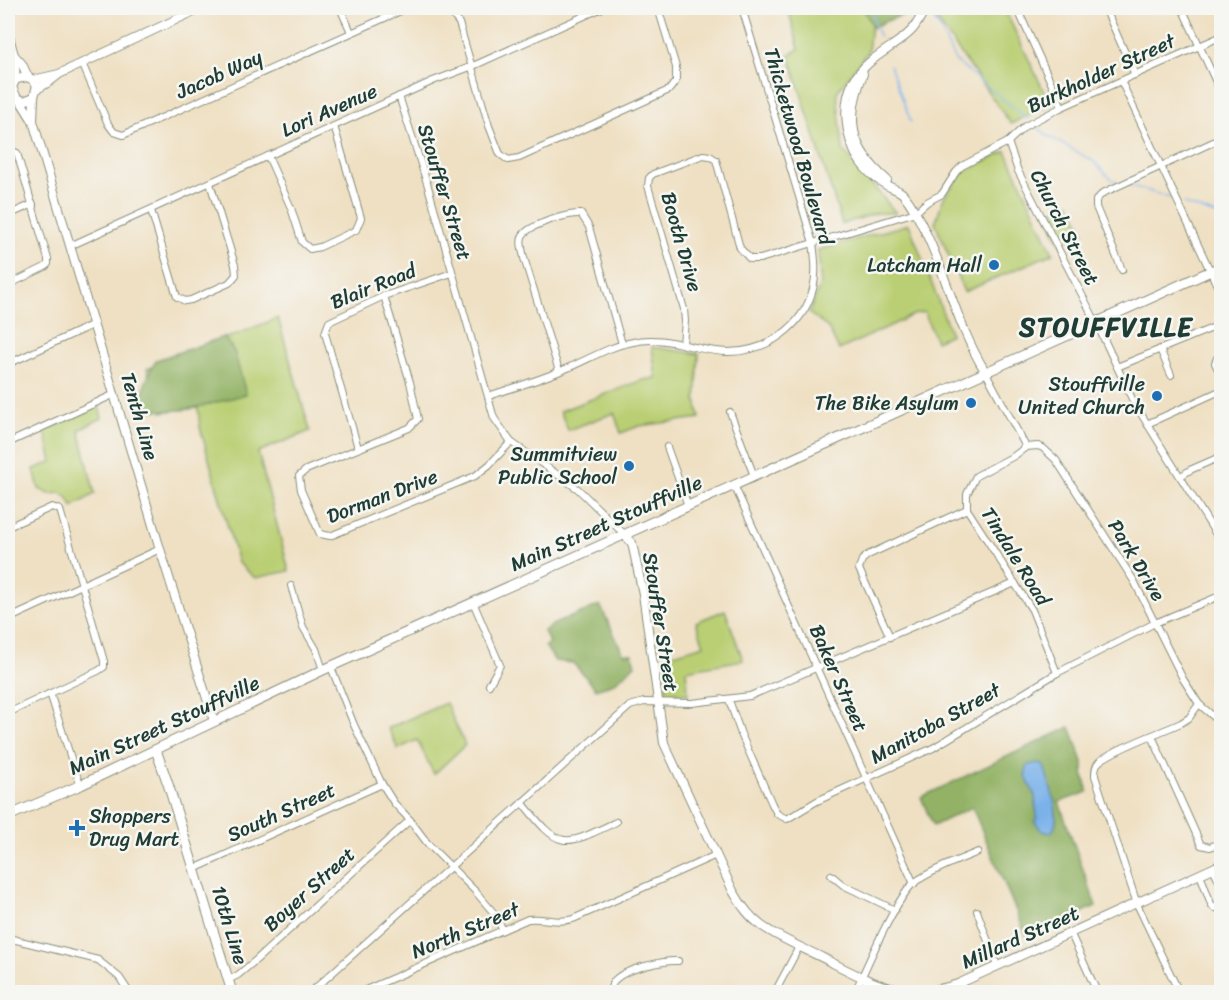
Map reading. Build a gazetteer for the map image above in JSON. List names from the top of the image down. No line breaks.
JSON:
{"streets":{"main road":["Main Street Stouffville","10th Line"],"street":["Burkholder Street","Jacob Way","Lori Avenue","Thicketwood Boulevard","Stouffer Street","Church Street","Booth Drive","Blair Road","Tenth Line","Dorman Drive","Tindale Road","Park Drive","Baker Street","Manitoba Street","South Street","Boyer Street","North Street","Millard Street"]},"crossings":[["Burkholder Street","Church Street"],["Lori Avenue","Stouffer Street"],["Lori Avenue","Tenth Line"],["Thicketwood Boulevard","Stouffer Street"],["Thicketwood Boulevard","Booth Drive"],["Stouffer Street","Blair Road"],["Stouffer Street","Dorman Drive"],["Stouffer Street","Main Street Stouffville"],["Stouffer Street","Millard Street"],["Church Street","Main Street Stouffville"],["Blair Road","Dorman Drive"],["Tenth Line","Main Street Stouffville"],["Main Street Stouffville","Baker Street"],["Tindale Road","Park Drive"],["Tindale Road","Manitoba Street"],["Park Drive","Manitoba Street"],["Baker Street","Manitoba Street"],["South Street","10th Line"],["Boyer Street","10th Line"],["North Street","Millard Street"]],"districts":["STOUFFVILLE"],"places":{"other":["Latcham Hall","Stouffville United Church","The Bike Asylum","Summitview Public School"],"health":["Shoppers Drug Mart"]}}
